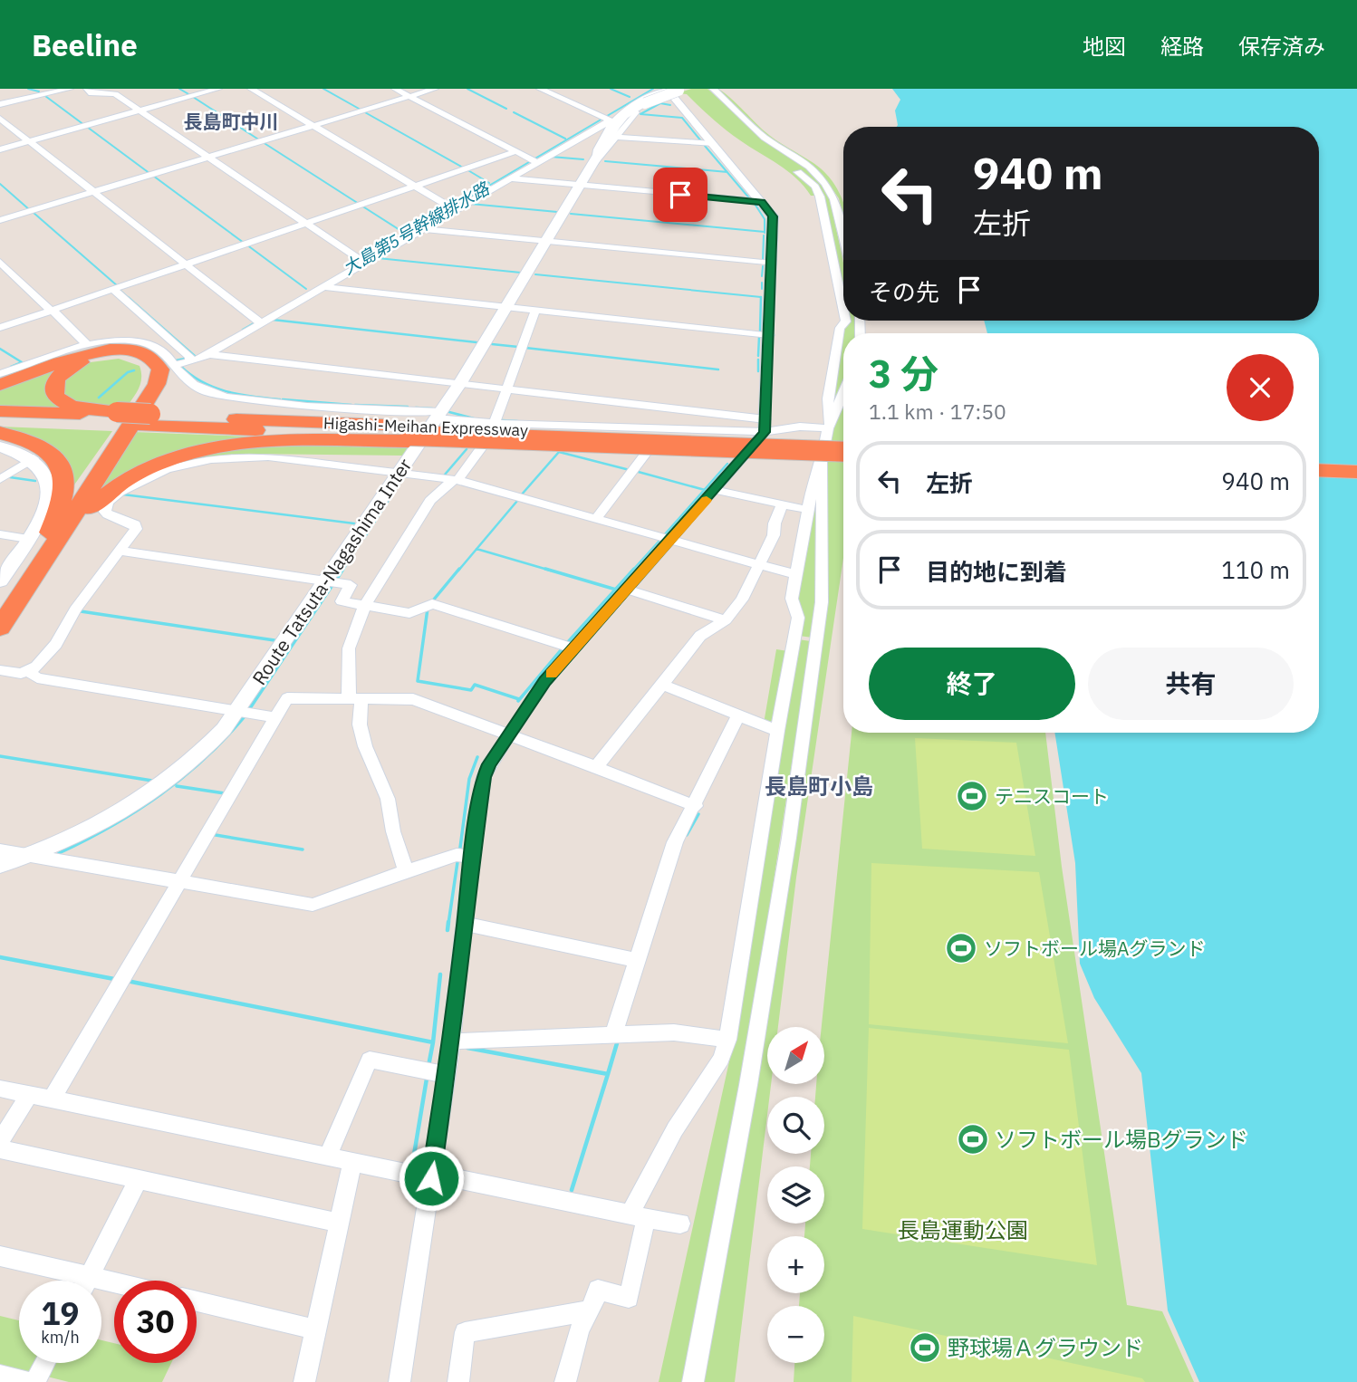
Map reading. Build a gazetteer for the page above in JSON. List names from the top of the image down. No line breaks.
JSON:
{"streets":{"highway":["Higashi-Meihan Expressway"],"main road":["Route Tatsuta-Nagashima Inter"]},"districts":["長島町中川","長島町小島"],"water":["大島第5号幹線排水路"],"parks":["長島運動公園"],"places":{"sports":["テニスコート","ソフトボール場Aグランド","ソフトボール場Bグランド","野球場Ａグラウンド"]},"north":"top right","page":{"header":"Beeline","nav":["地図","経路","保存済み"],"turn":["940 m","左折"],"then":"その先","heading":["3 分","1.1 km · 17:50"],"list":[{"name":"左折","value":"940 m"},{"name":"目的地に到着","value":"110 m"}],"buttons":["終了","共有"],"map_buttons":["+","−"],"speed":"19 km/h","limit":"30"}}
